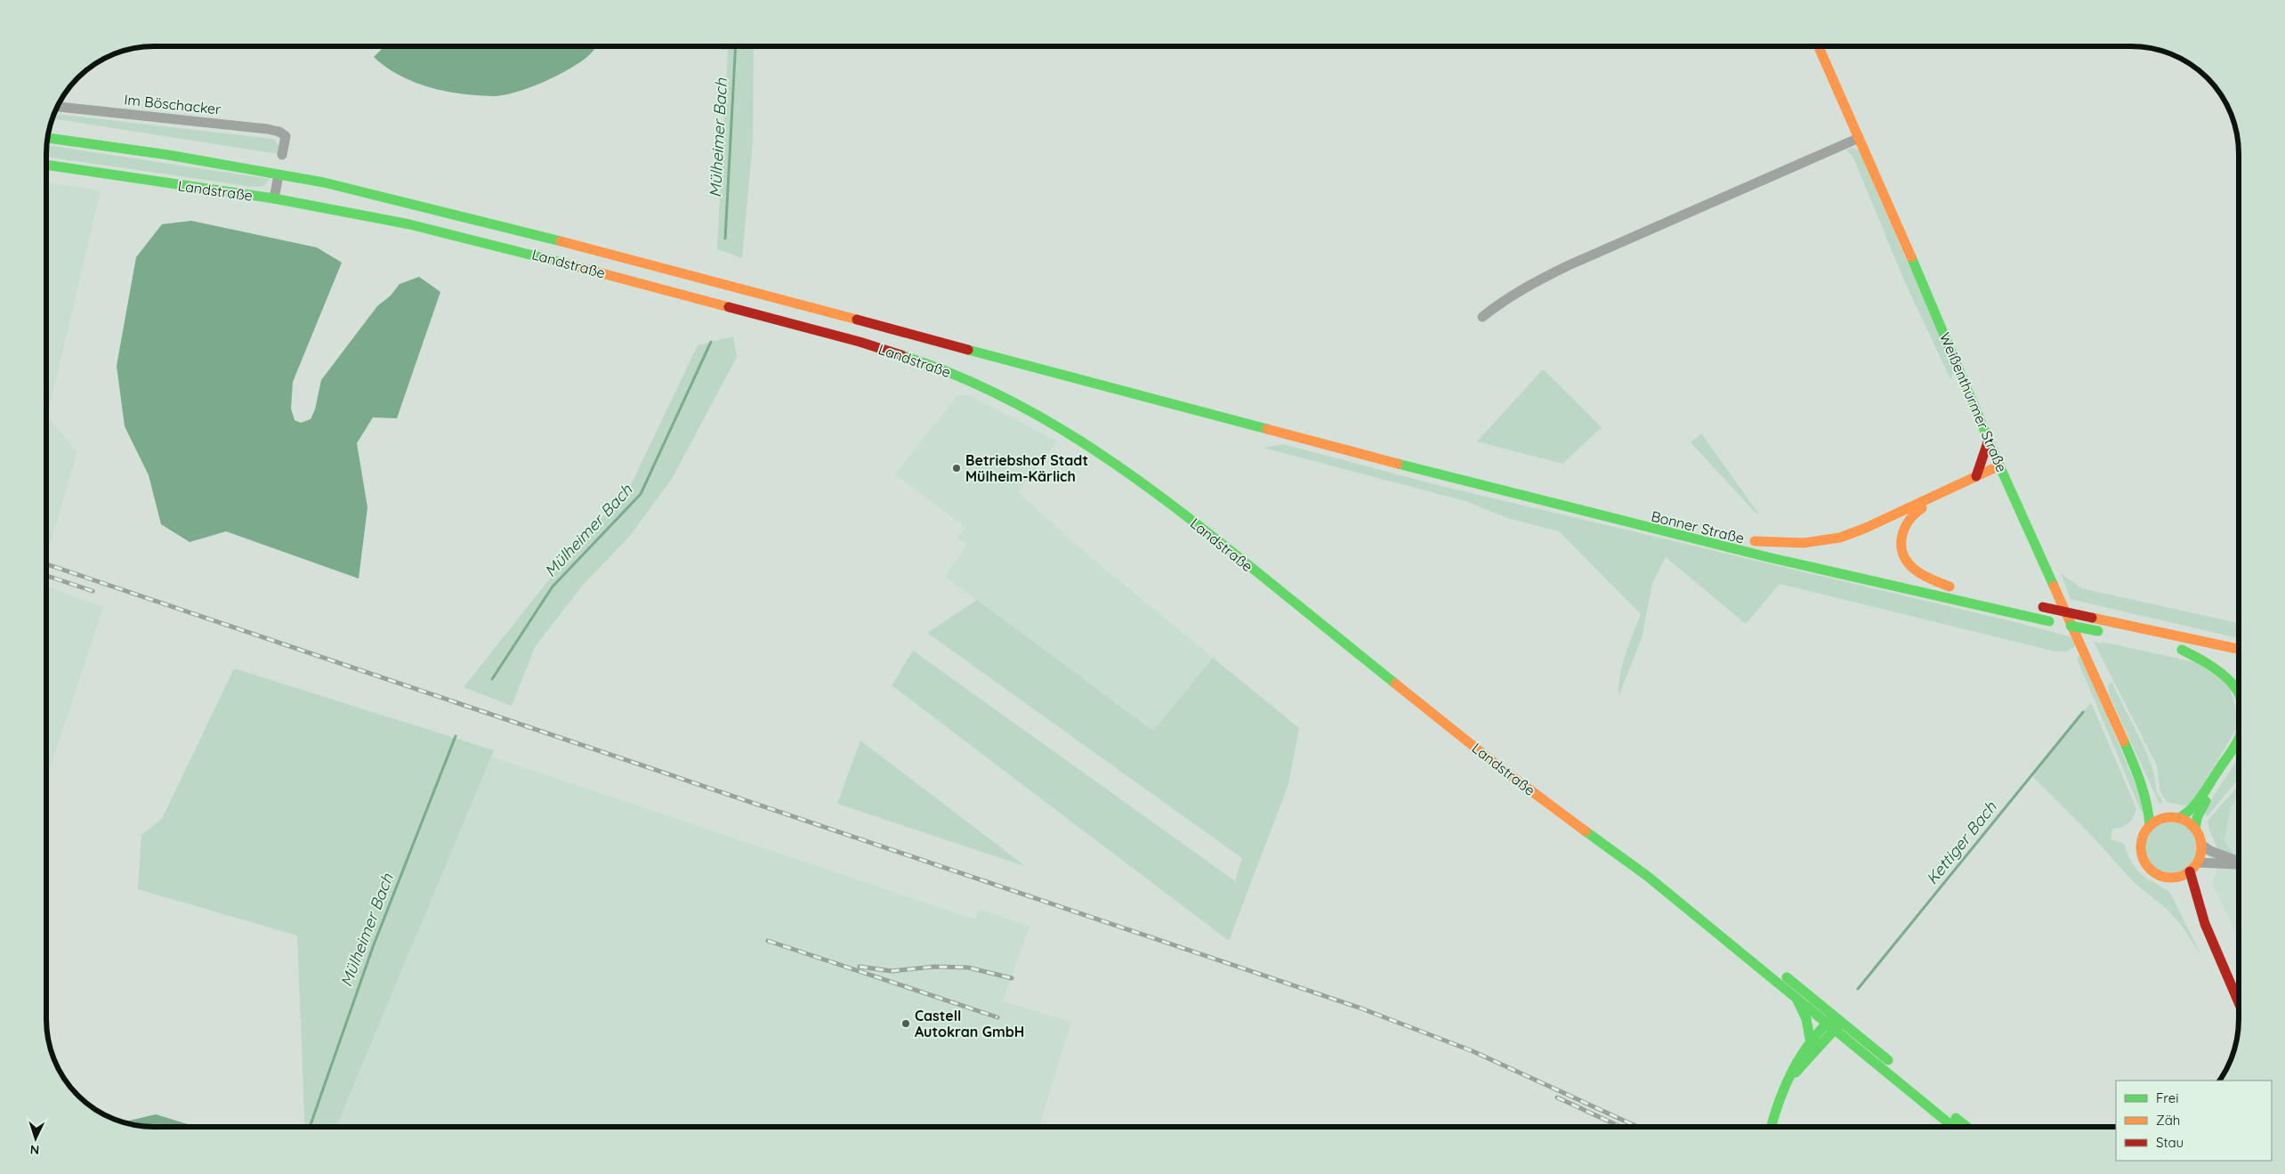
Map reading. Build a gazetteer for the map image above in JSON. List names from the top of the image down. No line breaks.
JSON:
{"streets":{"main road":["Landstraße","Weißenthurmer Straße"],"street":["Im Böschacker"]},"water":["Mülheimer Bach","Kettiger Bach"],"places":["Betriebshof Stadt Mülheim-Kärlich","Castell Autokran GmbH"],"legend":["Frei","Zäh","Stau"],"north":"bottom"}
